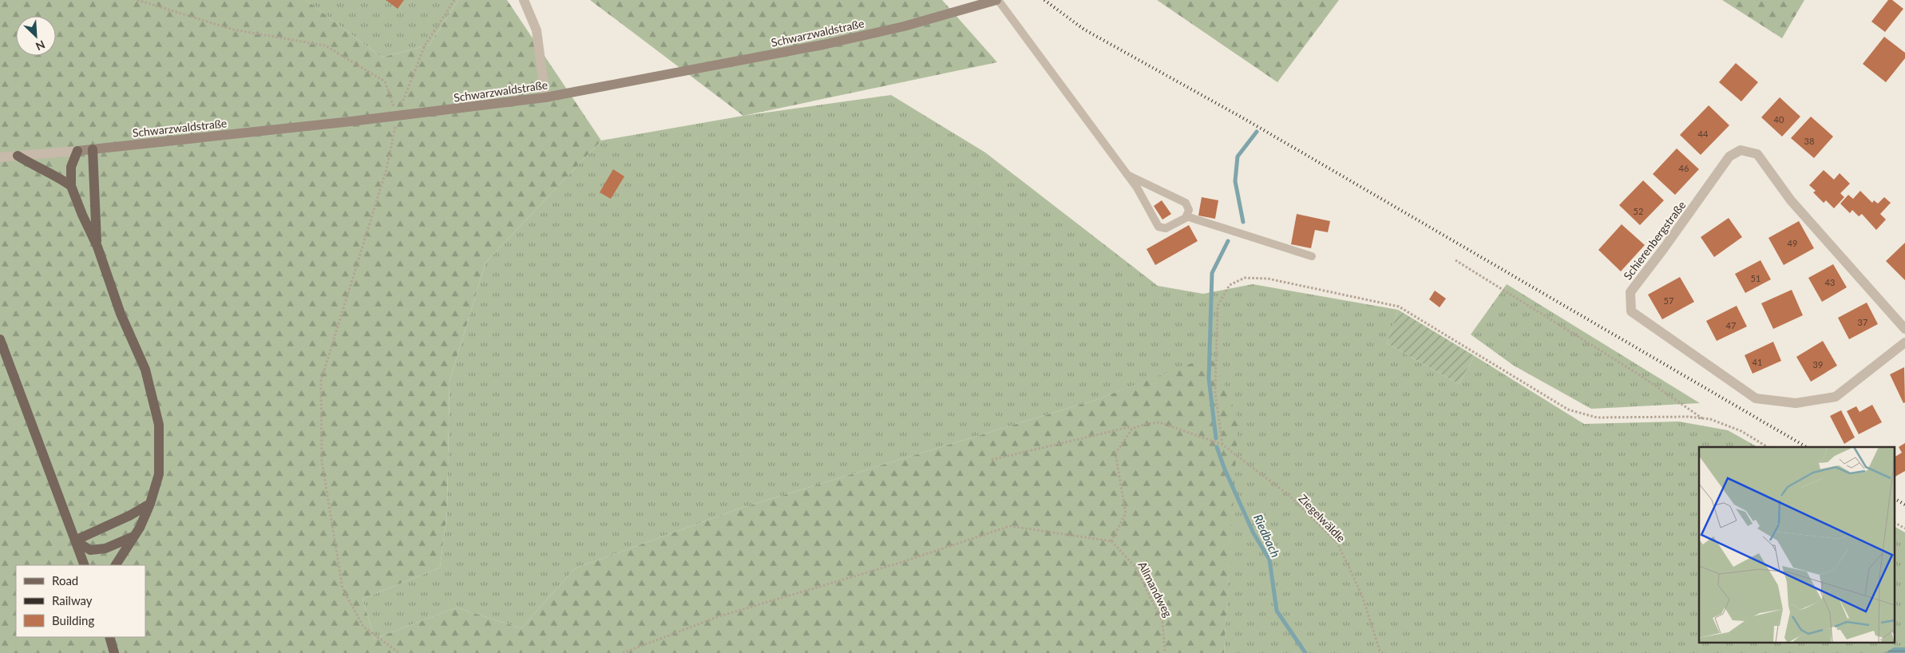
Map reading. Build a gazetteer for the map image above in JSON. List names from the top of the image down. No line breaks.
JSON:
{"streets":{"main road":["Schwarzwaldstraße"],"street":["Schierenbergstraße"],"path":["Ziegelwäldle","Allmandweg"]},"water":["Riedbach"],"house_numbers":["40","44","38","46","52","49","51","43","57","37","47","41","39"],"legend":["Road","Railway","Building"],"north":"bottom right"}
